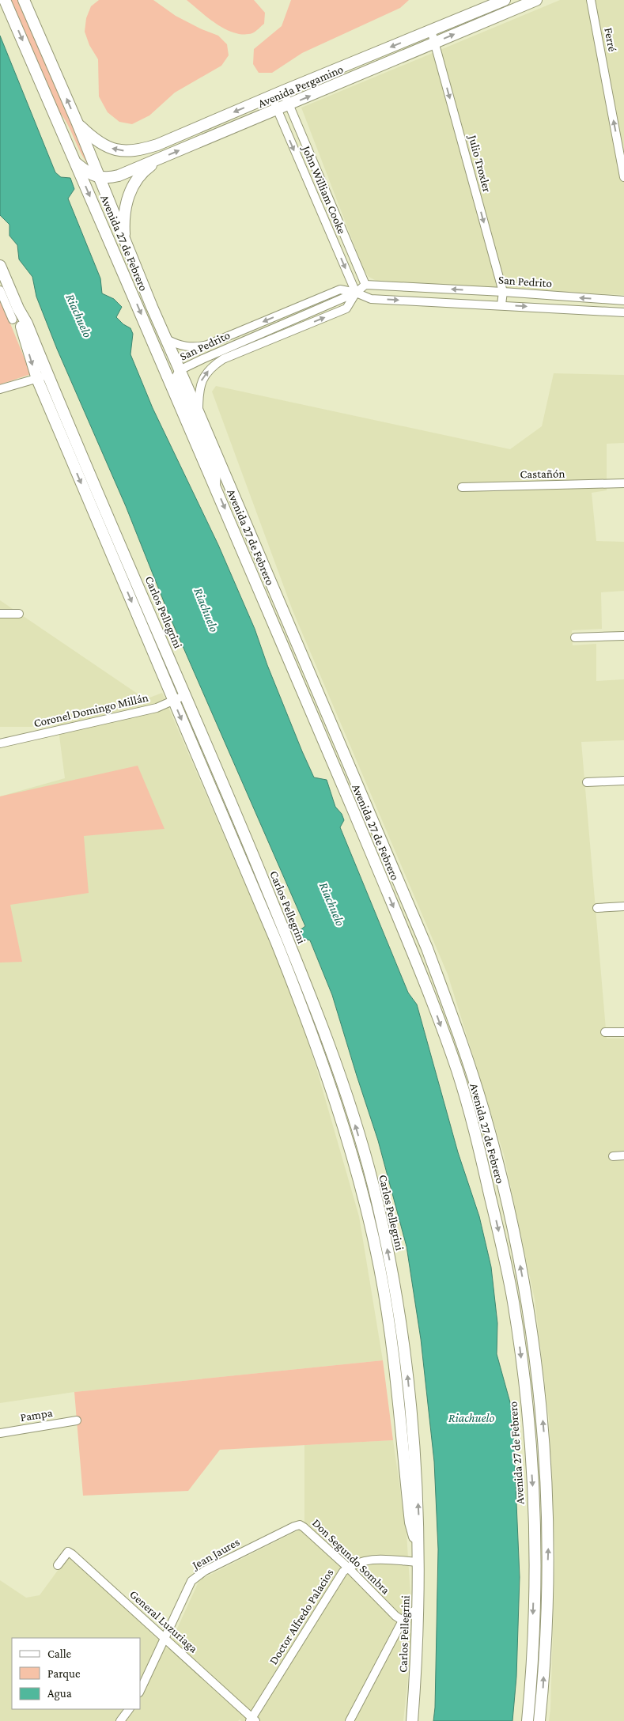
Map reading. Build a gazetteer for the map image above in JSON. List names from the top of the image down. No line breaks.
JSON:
{"streets":{"main road":["Avenida Pergamino","Avenida 27 de Febrero","Carlos Pellegrini"],"street":["Ferré","Julio Troxler","John William Cooke","San Pedrito","Castañón","Coronel Domingo Millán","Pampa","Jean Jaures","Don Segundo Sombra","Doctor Alfredo Palacios","General Luzuriaga"]},"crossings":[["Avenida Pergamino","Julio Troxler"],["Avenida Pergamino","John William Cooke"],["Avenida Pergamino","Avenida 27 de Febrero"],["Julio Troxler","San Pedrito"],["John William Cooke","San Pedrito"],["Avenida 27 de Febrero","San Pedrito"],["Carlos Pellegrini","Coronel Domingo Millán"],["Carlos Pellegrini","Doctor Alfredo Palacios"],["Jean Jaures","Don Segundo Sombra"],["Jean Jaures","General Luzuriaga"],["Don Segundo Sombra","Doctor Alfredo Palacios"],["Doctor Alfredo Palacios","General Luzuriaga"]],"one_way":["Ferré","Julio Troxler"],"water":["Riachuelo"],"legend":["Calle","Parque","Agua"]}
